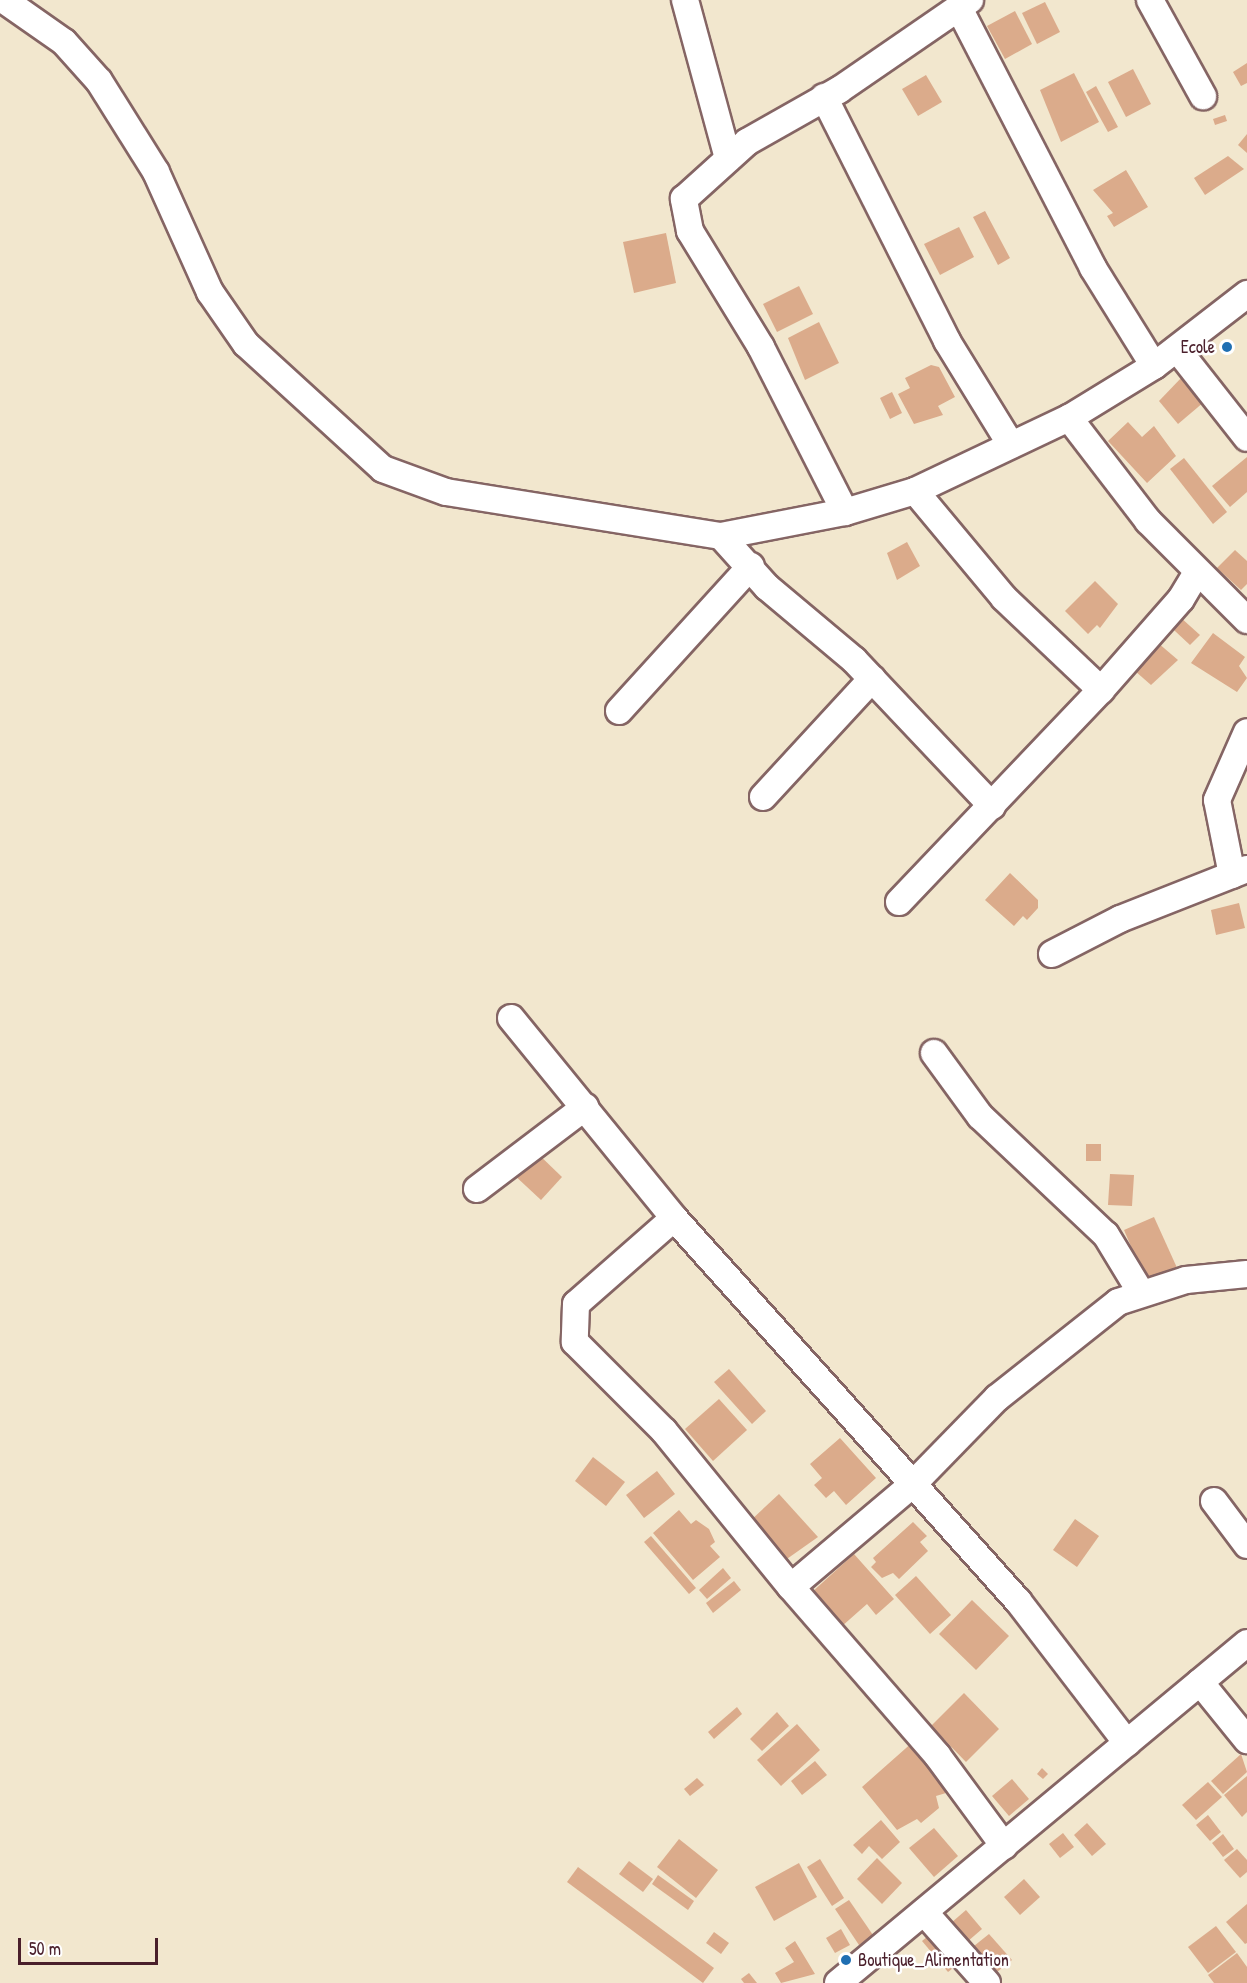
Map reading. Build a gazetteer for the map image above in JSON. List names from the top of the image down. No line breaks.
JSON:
{"places":["Ecole","Boutique_Alimentation"],"scale_bar":"50 m"}
